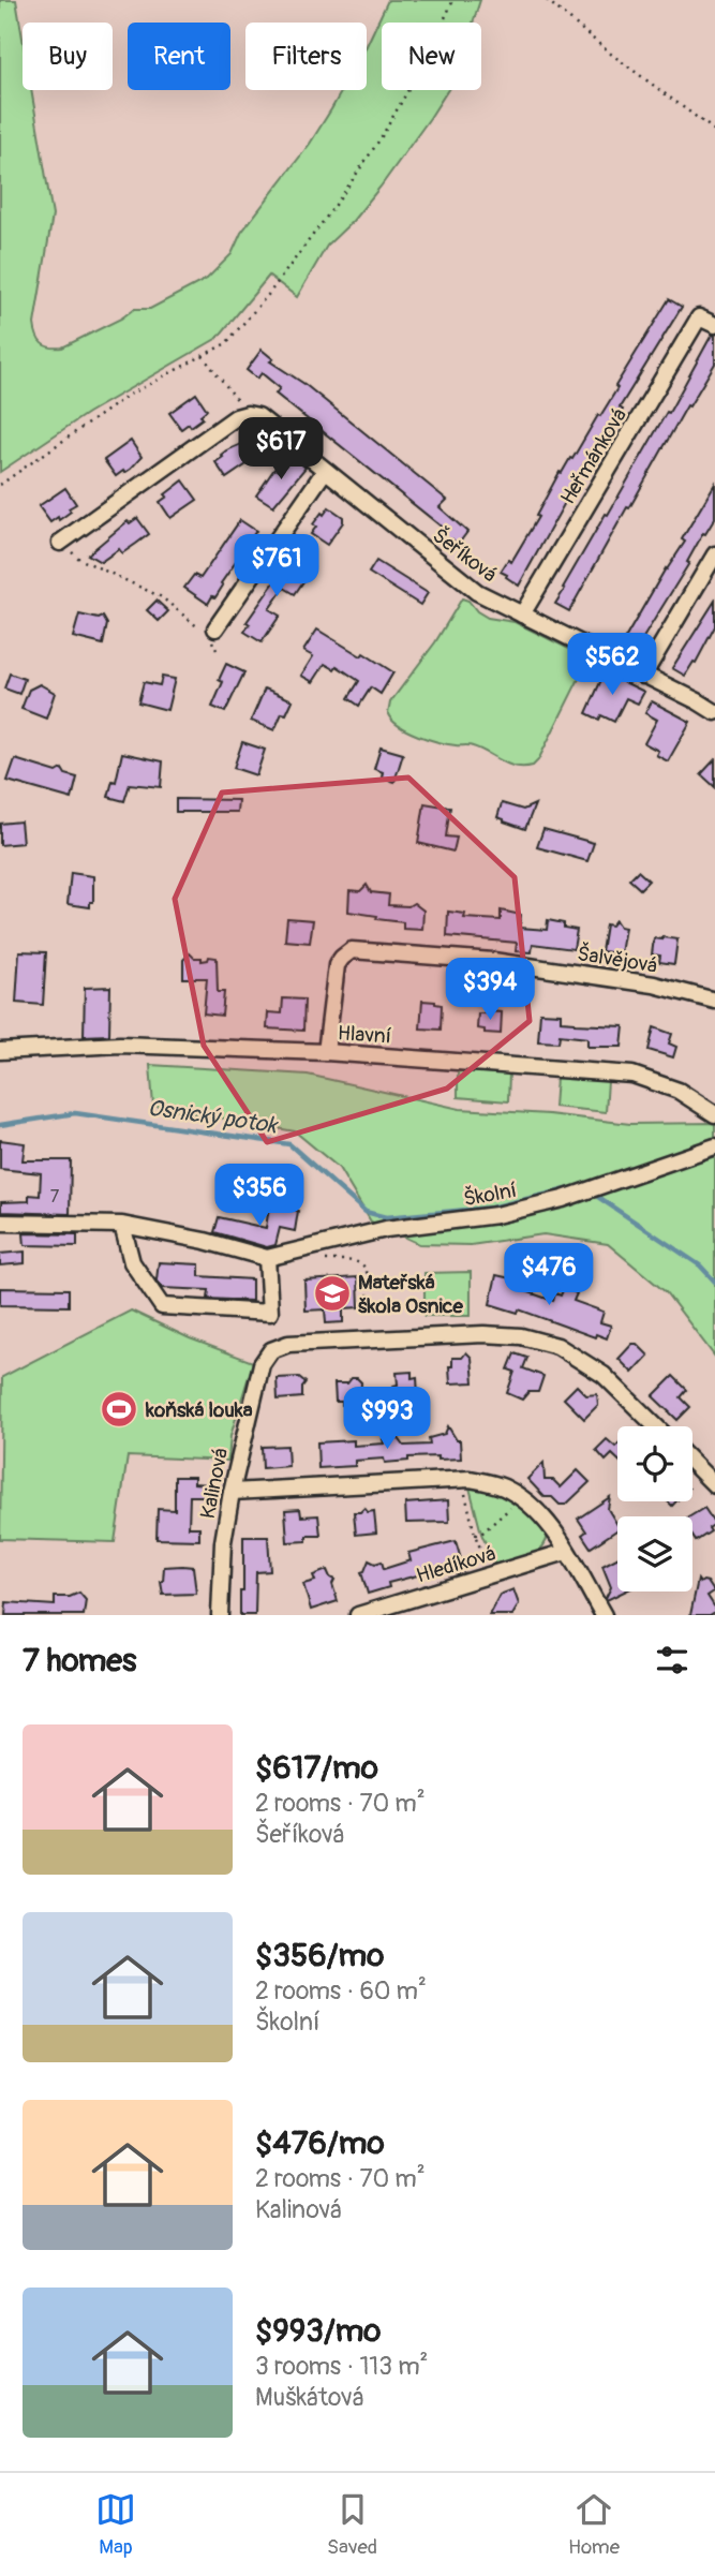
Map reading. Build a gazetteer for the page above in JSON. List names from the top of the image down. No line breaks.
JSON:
{"streets":{"street":["Heřmánková","Šeříková","Šalvějová","Hlavní","Školní","Kalinová","Hledíková"]},"crossings":[["Heřmánková","Šeříková"],["Šalvějová","Hlavní"]],"water":["Osnický potok"],"places":{"school or university":["Mateřská škola Osnice"],"sports":["koňská louka"]},"house_numbers":["7"],"page":{"chip":["Buy","Rent","Filters","New"],"price":["$617","$761","$562","$394","$356","$476","$993"],"heading":"7 homes","list":[{"name":"$617/mo","note":"2 rooms · 70 m² · Šeříková"},{"name":"$356/mo","note":"2 rooms · 60 m² · Školní"},{"name":"$476/mo","note":"2 rooms · 70 m² · Kalinová"},{"name":"$993/mo","note":"3 rooms · 113 m² · Muškátová"}],"tabs":["Map","Saved","Home"]}}
